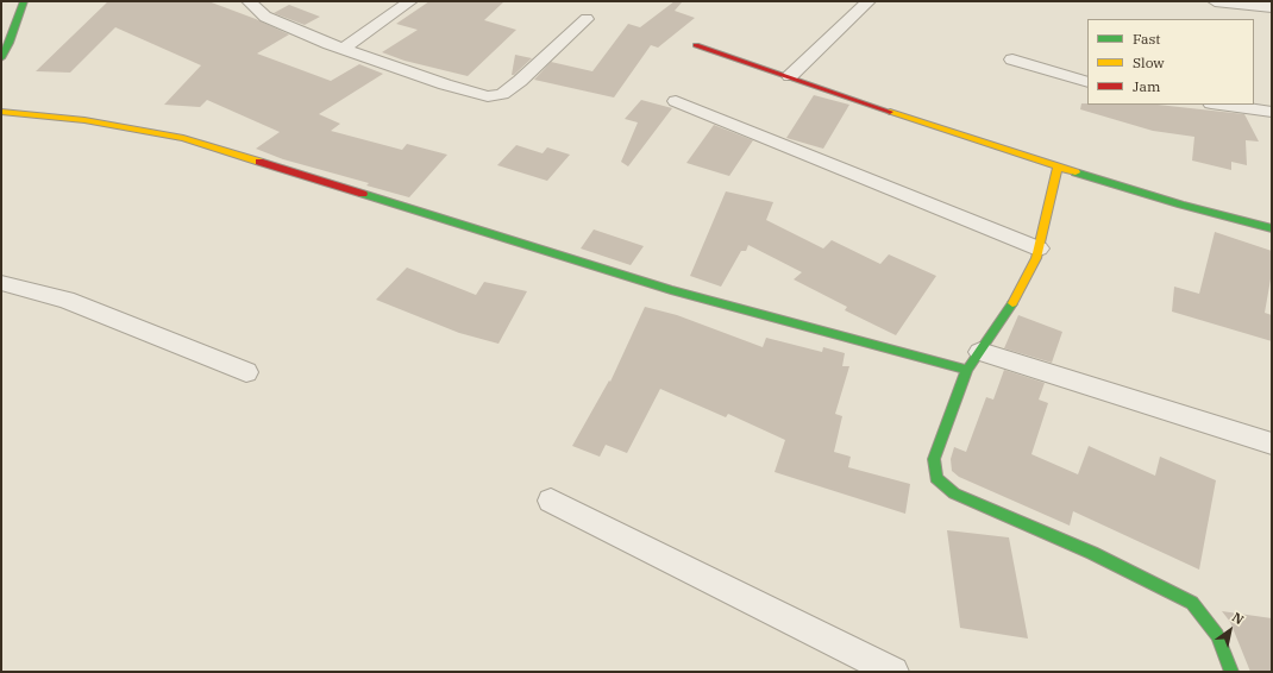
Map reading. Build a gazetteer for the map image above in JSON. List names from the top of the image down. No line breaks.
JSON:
{"legend":["Fast","Slow","Jam"],"north":"top right"}
